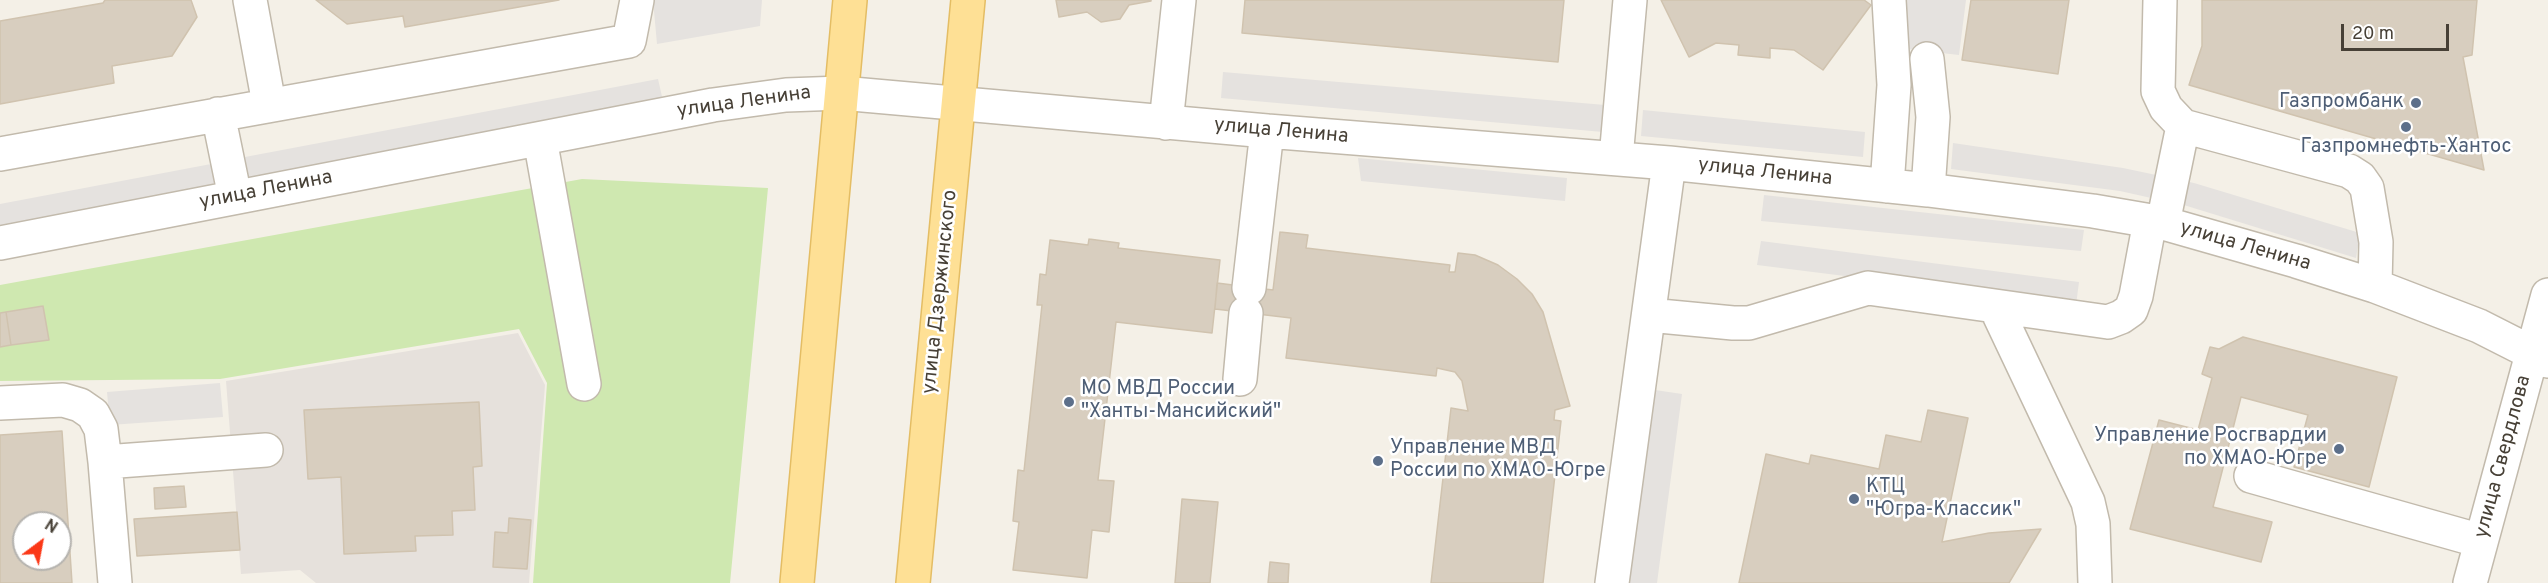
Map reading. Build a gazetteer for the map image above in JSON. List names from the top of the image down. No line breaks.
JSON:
{"streets":{"main road":["улица Дзержинского"],"street":["улица Ленина","улица Свердлова"]},"crossings":[["улица Ленина","улица Дзержинского"],["улица Ленина","улица Свердлова"]],"places":["Газпромбанк","Газпромнефть-Хантос","МО МВД России \"Ханты-Мансийский\"","Управление Росгвардии по ХМАО-Югре","Управление МВД России по ХМАО-Югре","КТЦ \"Югра-Классик\""],"scale_bar":"20 m","north":"top right"}
